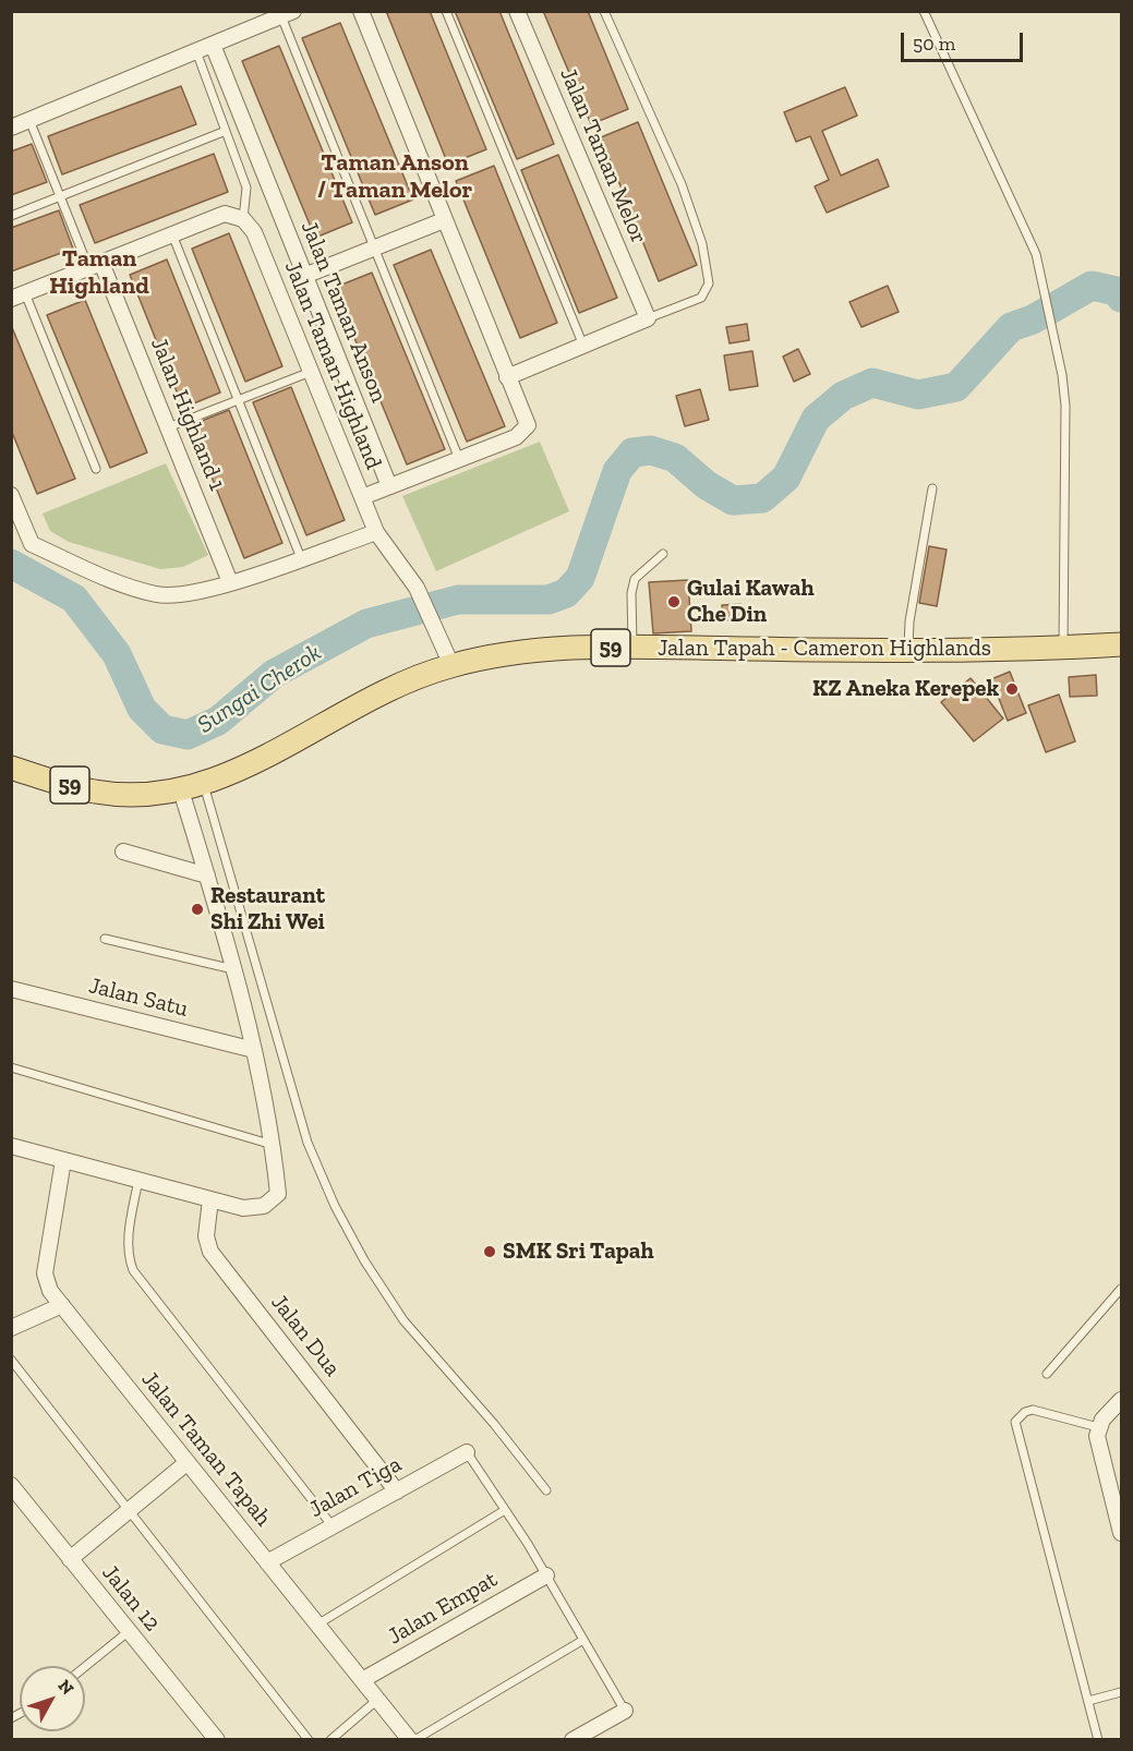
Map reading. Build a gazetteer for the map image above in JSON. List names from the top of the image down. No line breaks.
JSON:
{"streets":{"main road":["59","Jalan Tapah - Cameron Highlands"],"street":["Jalan Taman Melor","Jalan Taman Anson","Jalan Taman Highland","Jalan Highland 1","Jalan Satu","Jalan Dua","Jalan Taman Tapah","Jalan Tiga","Jalan 12","Jalan Empat"]},"crossings":[["Jalan Taman Highland","Jalan Tapah - Cameron Highlands"],["Jalan Dua","Jalan Tiga"],["Jalan Taman Tapah","Jalan Tiga"],["Jalan Taman Tapah","Jalan Empat"]],"districts":["Taman Anson / Taman Melor","Taman Highland"],"water":["Sungai Cherok"],"places":["Gulai Kawah Che Din","KZ Aneka Kerepek","Restaurant Shi Zhi Wei","SMK Sri Tapah"],"scale_bar":"50 m","north":"top right"}
